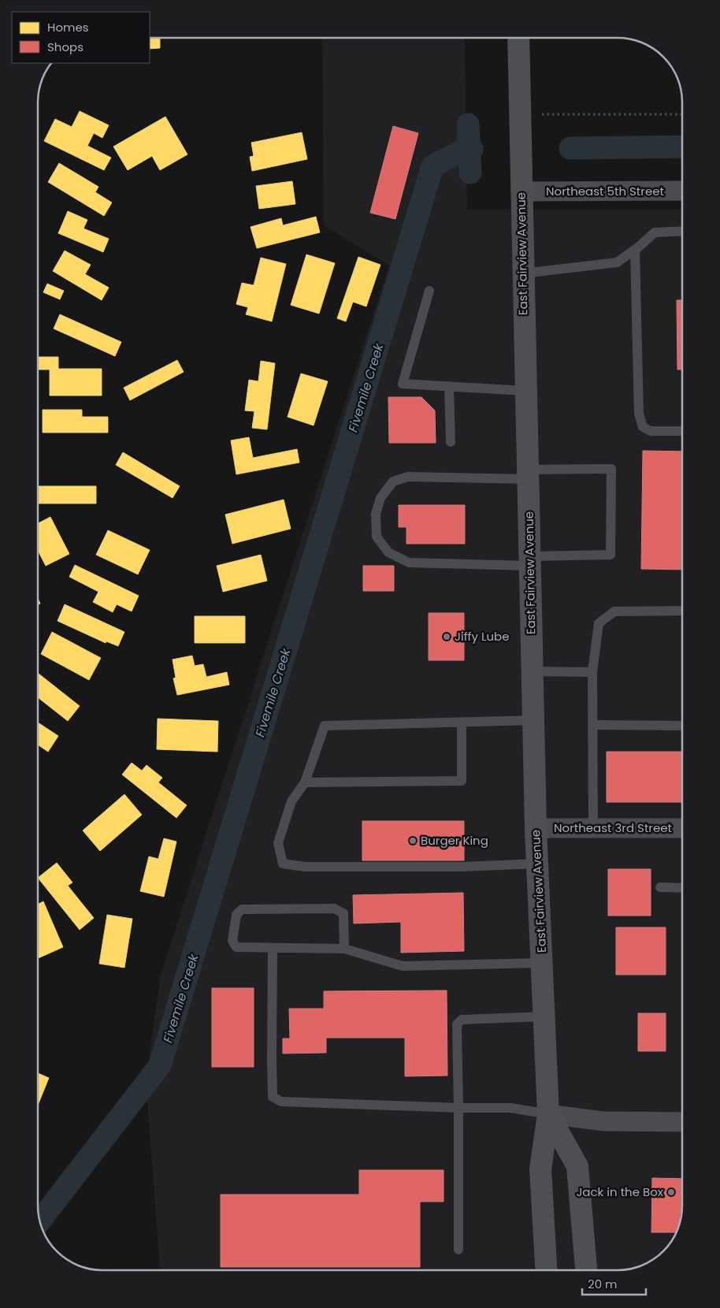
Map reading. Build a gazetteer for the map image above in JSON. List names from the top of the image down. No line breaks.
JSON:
{"streets":{"main road":["East Fairview Avenue"],"street":["Northeast 5th Street","Northeast 3rd Street"]},"crossings":[["Northeast 5th Street","East Fairview Avenue"],["East Fairview Avenue","Northeast 3rd Street"]],"water":["Fivemile Creek"],"places":["Jiffy Lube","Burger King","Jack in the Box"],"legend":["Homes","Shops"],"scale_bar":"20 m"}
